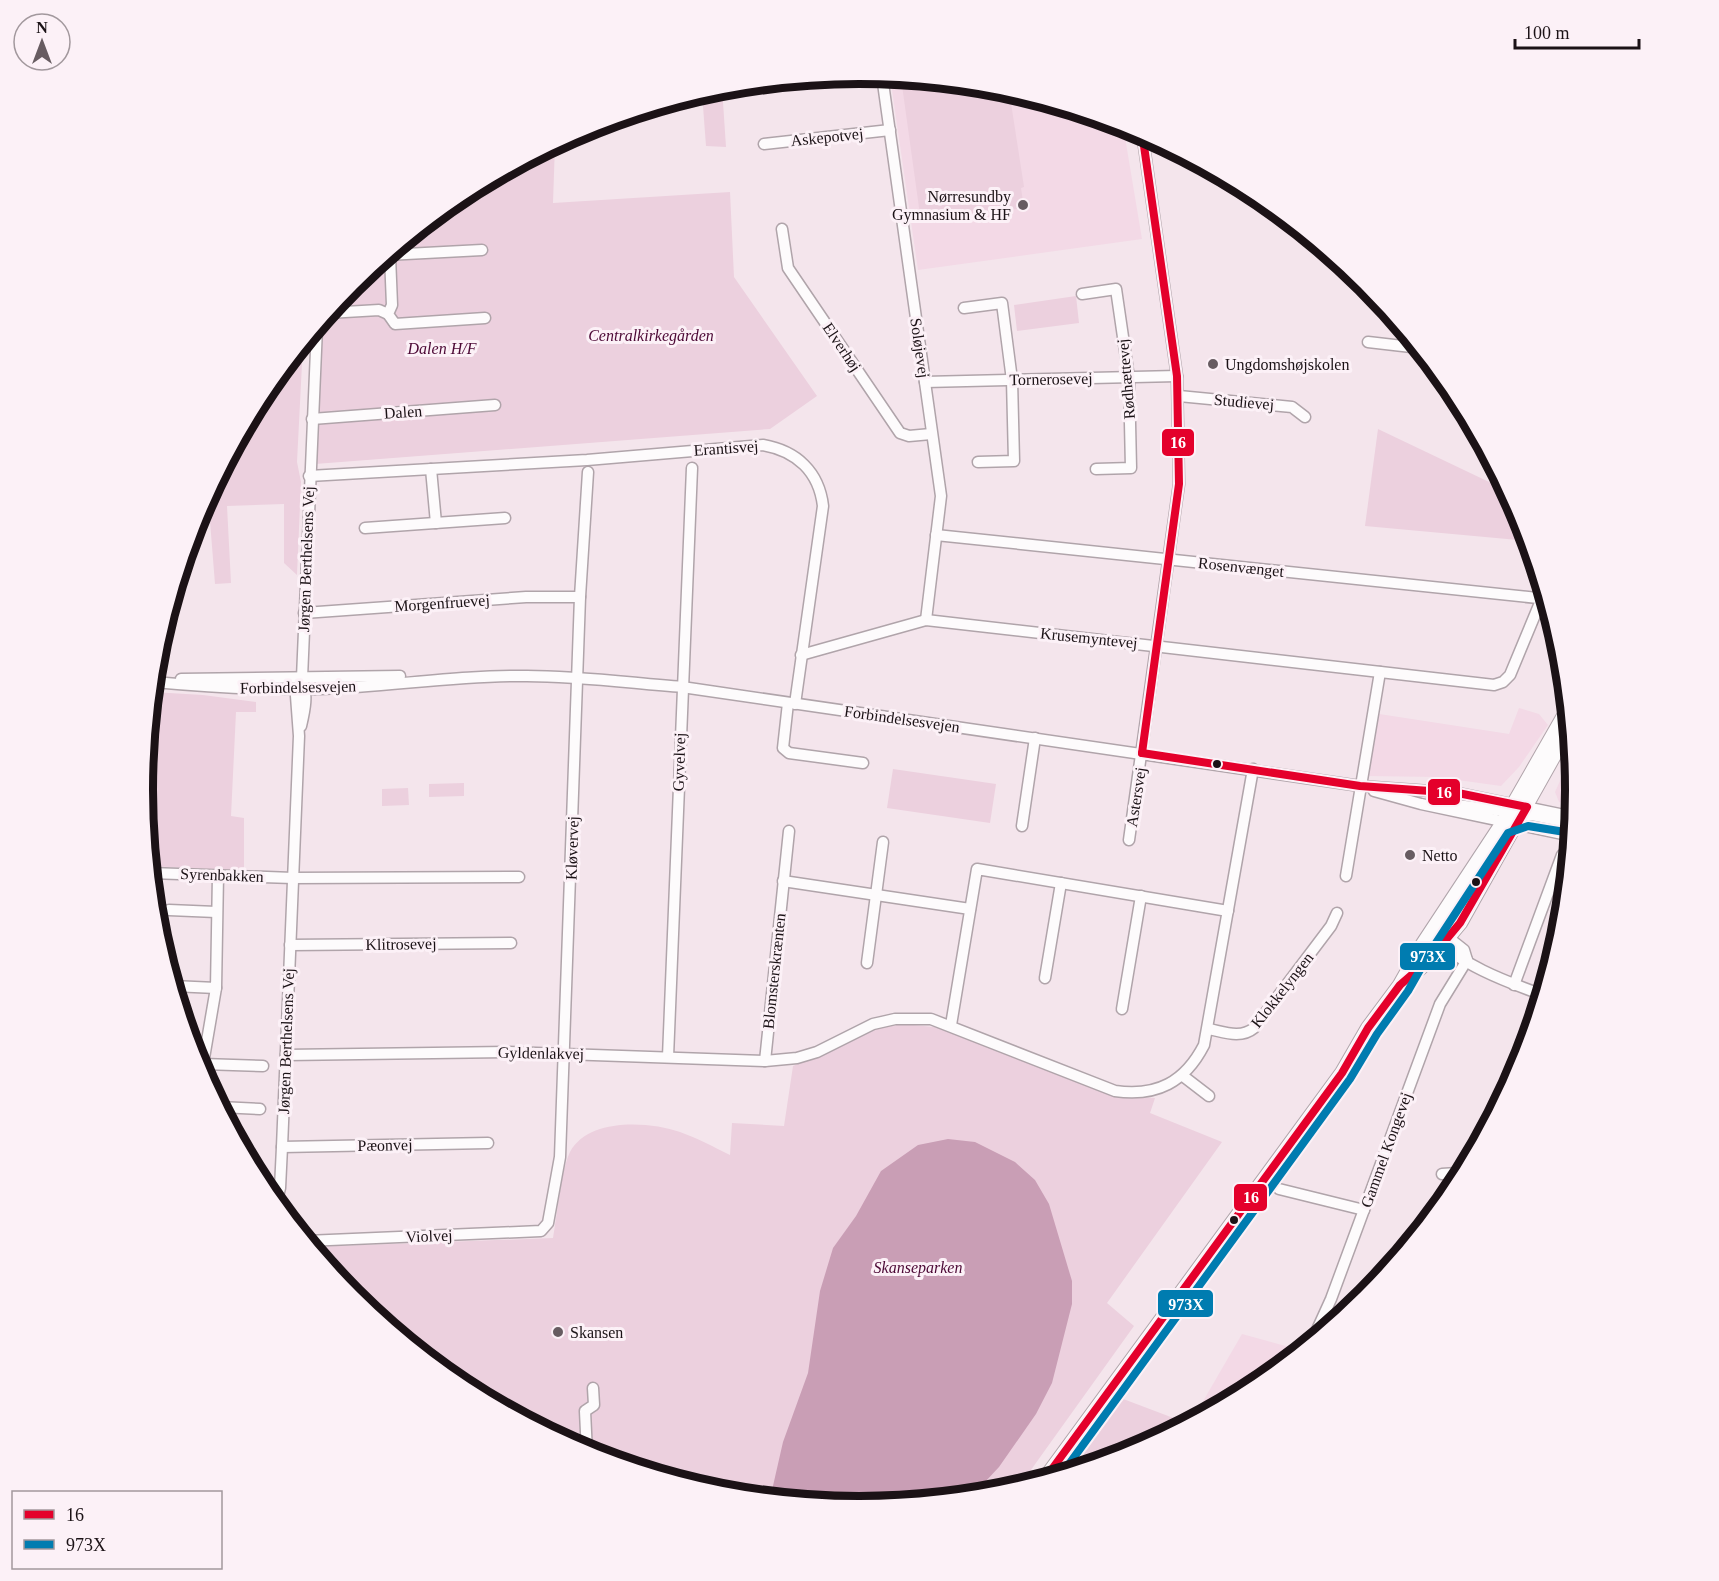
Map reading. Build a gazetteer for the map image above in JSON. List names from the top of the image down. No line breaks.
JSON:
{"streets":{"street":["Askepotvej","Elverhøj","Soløjevej","Tornerosevej","Rødhættevej","Studievej","Dalen","Erantisvej","Jørgen Berthelsens Vej","Rosenvænget","Morgenfruevej","Krusemyntevej","Forbindelsesvejen","Gyvelvej","Astersvej","Kløvervej","Syrenbakken","Klitrosevej","Blomsterskrænten","Klokkelyngen","Gyldenlakvej","Pæonvej","Gammel Kongevej","Violvej"]},"crossings":[["Askepotvej","Soløjevej"],["Elverhøj","Soløjevej"],["Soløjevej","Tornerosevej"],["Soløjevej","Rosenvænget"],["Soløjevej","Krusemyntevej"],["Tornerosevej","Rødhættevej"],["Erantisvej","Jørgen Berthelsens Vej"],["Erantisvej","Krusemyntevej"],["Erantisvej","Forbindelsesvejen"],["Jørgen Berthelsens Vej","Morgenfruevej"],["Jørgen Berthelsens Vej","Forbindelsesvejen"],["Jørgen Berthelsens Vej","Syrenbakken"],["Jørgen Berthelsens Vej","Klitrosevej"],["Jørgen Berthelsens Vej","Gyldenlakvej"],["Jørgen Berthelsens Vej","Pæonvej"],["Morgenfruevej","Kløvervej"],["Forbindelsesvejen","Gyvelvej"],["Forbindelsesvejen","Astersvej"],["Forbindelsesvejen","Kløvervej"],["Gyvelvej","Gyldenlakvej"],["Kløvervej","Gyldenlakvej"],["Kløvervej","Violvej"],["Blomsterskrænten","Gyldenlakvej"]],"parks":["Centralkirkegården","Dalen H/F","Skanseparken"],"places":["Nørresundby Gymnasium & HF","Ungdomshøjskolen","Netto","Skansen"],"lines":["transit line 16","transit line 973X"],"legend":["16","973X"],"scale_bar":"100 m","north":"top"}
